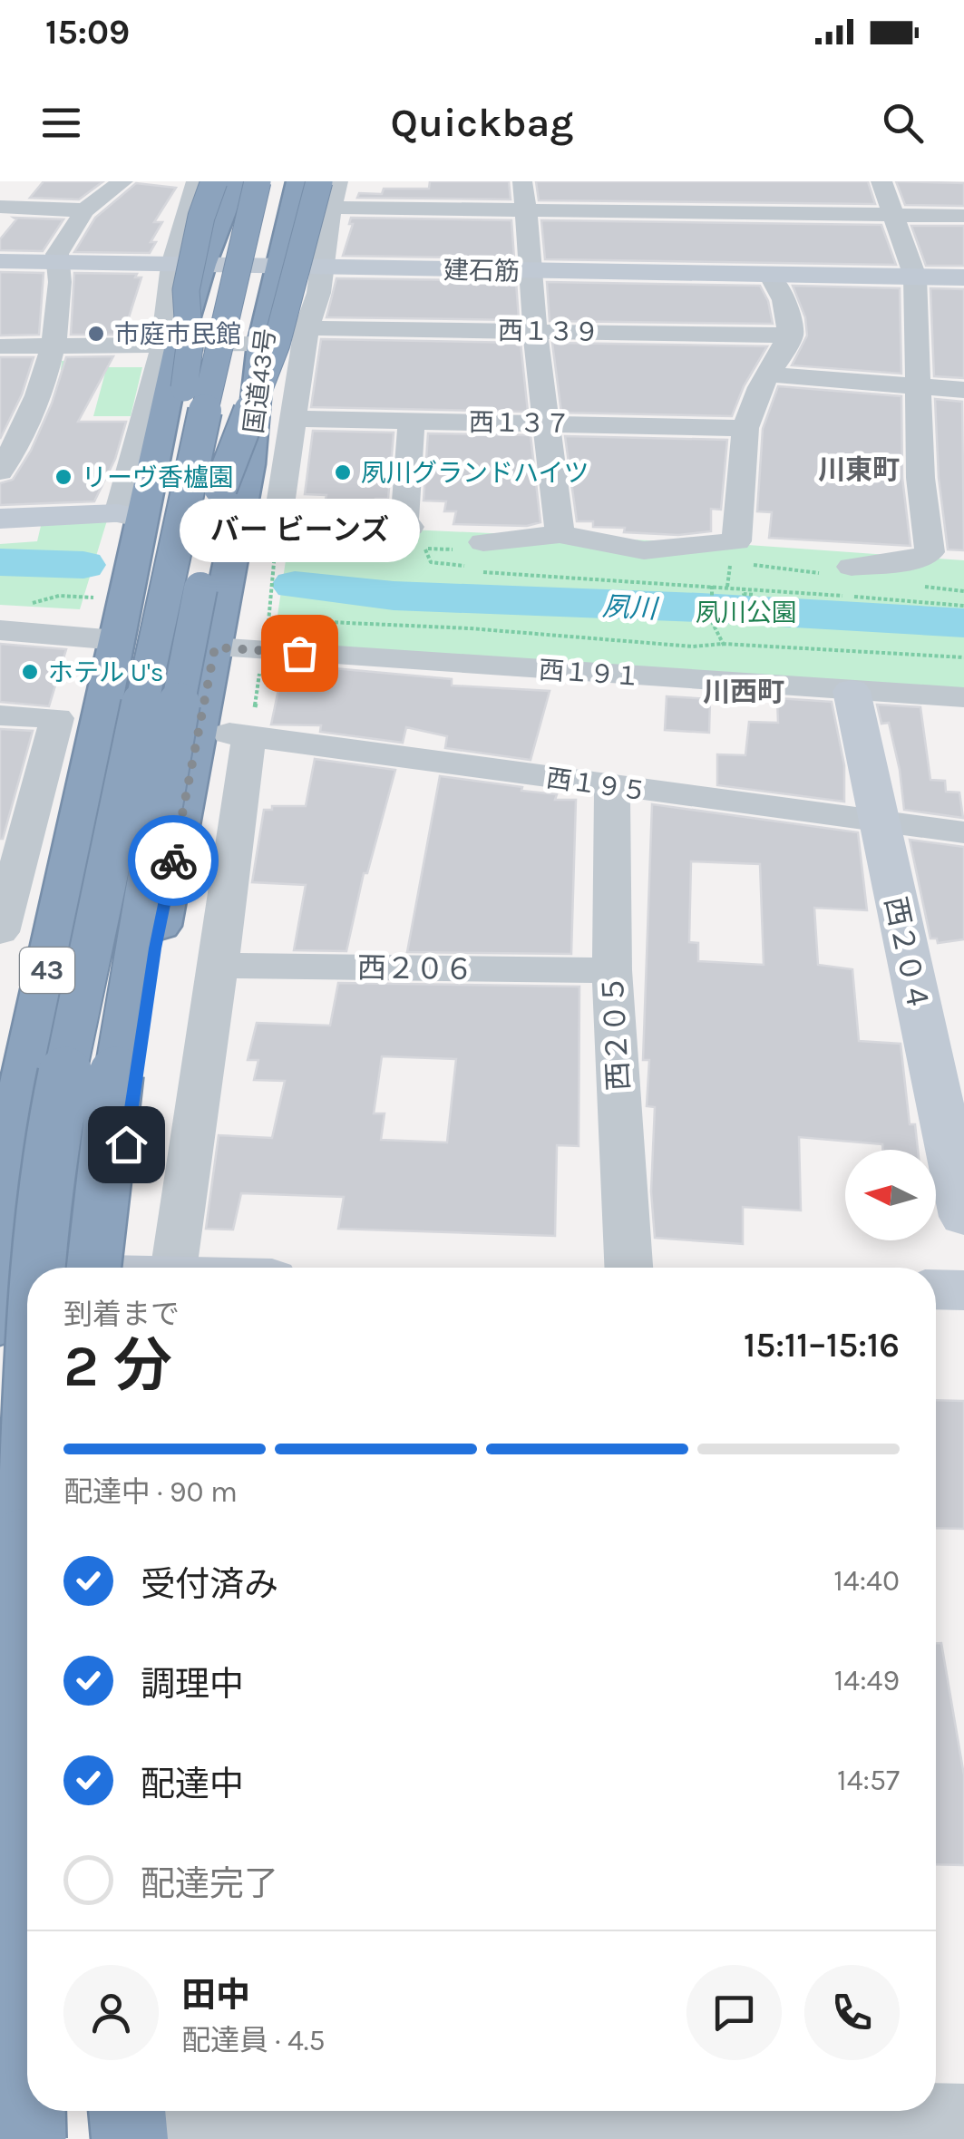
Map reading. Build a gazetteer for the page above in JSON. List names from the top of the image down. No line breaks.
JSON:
{"streets":{"highway":["国道43号","43"],"street":["建石筋","西１３９","西１３７","西１９１","西１９５","西２０４","西２０６","西２０５"]},"crossings":[["建石筋","国道43号"],["建石筋","43"],["国道43号","西１９１"],["西１９１","西２０４"],["西１９５","西２０４"],["西１９５","西２０５"],["西２０６","西２０５"]],"districts":["川東町","川西町"],"water":["夙川"],"parks":["夙川公園"],"places":["市庭市民館","夙川グランドハイツ","リーヴ香櫨園","バー ビーンズ","ホテル U's"],"north":"left","page":{"status":"15:09","header":"Quickbag","bubble":"バー ビーンズ","heading":["2 分","到着まで","15:11–15:16"],"panel":["田中","配達員 · 4.5"],"bar":"配達中 · 90 m","list":[["受付済み","14:40"],["調理中","14:49"],["配達中","14:57"],"配達完了"]}}
